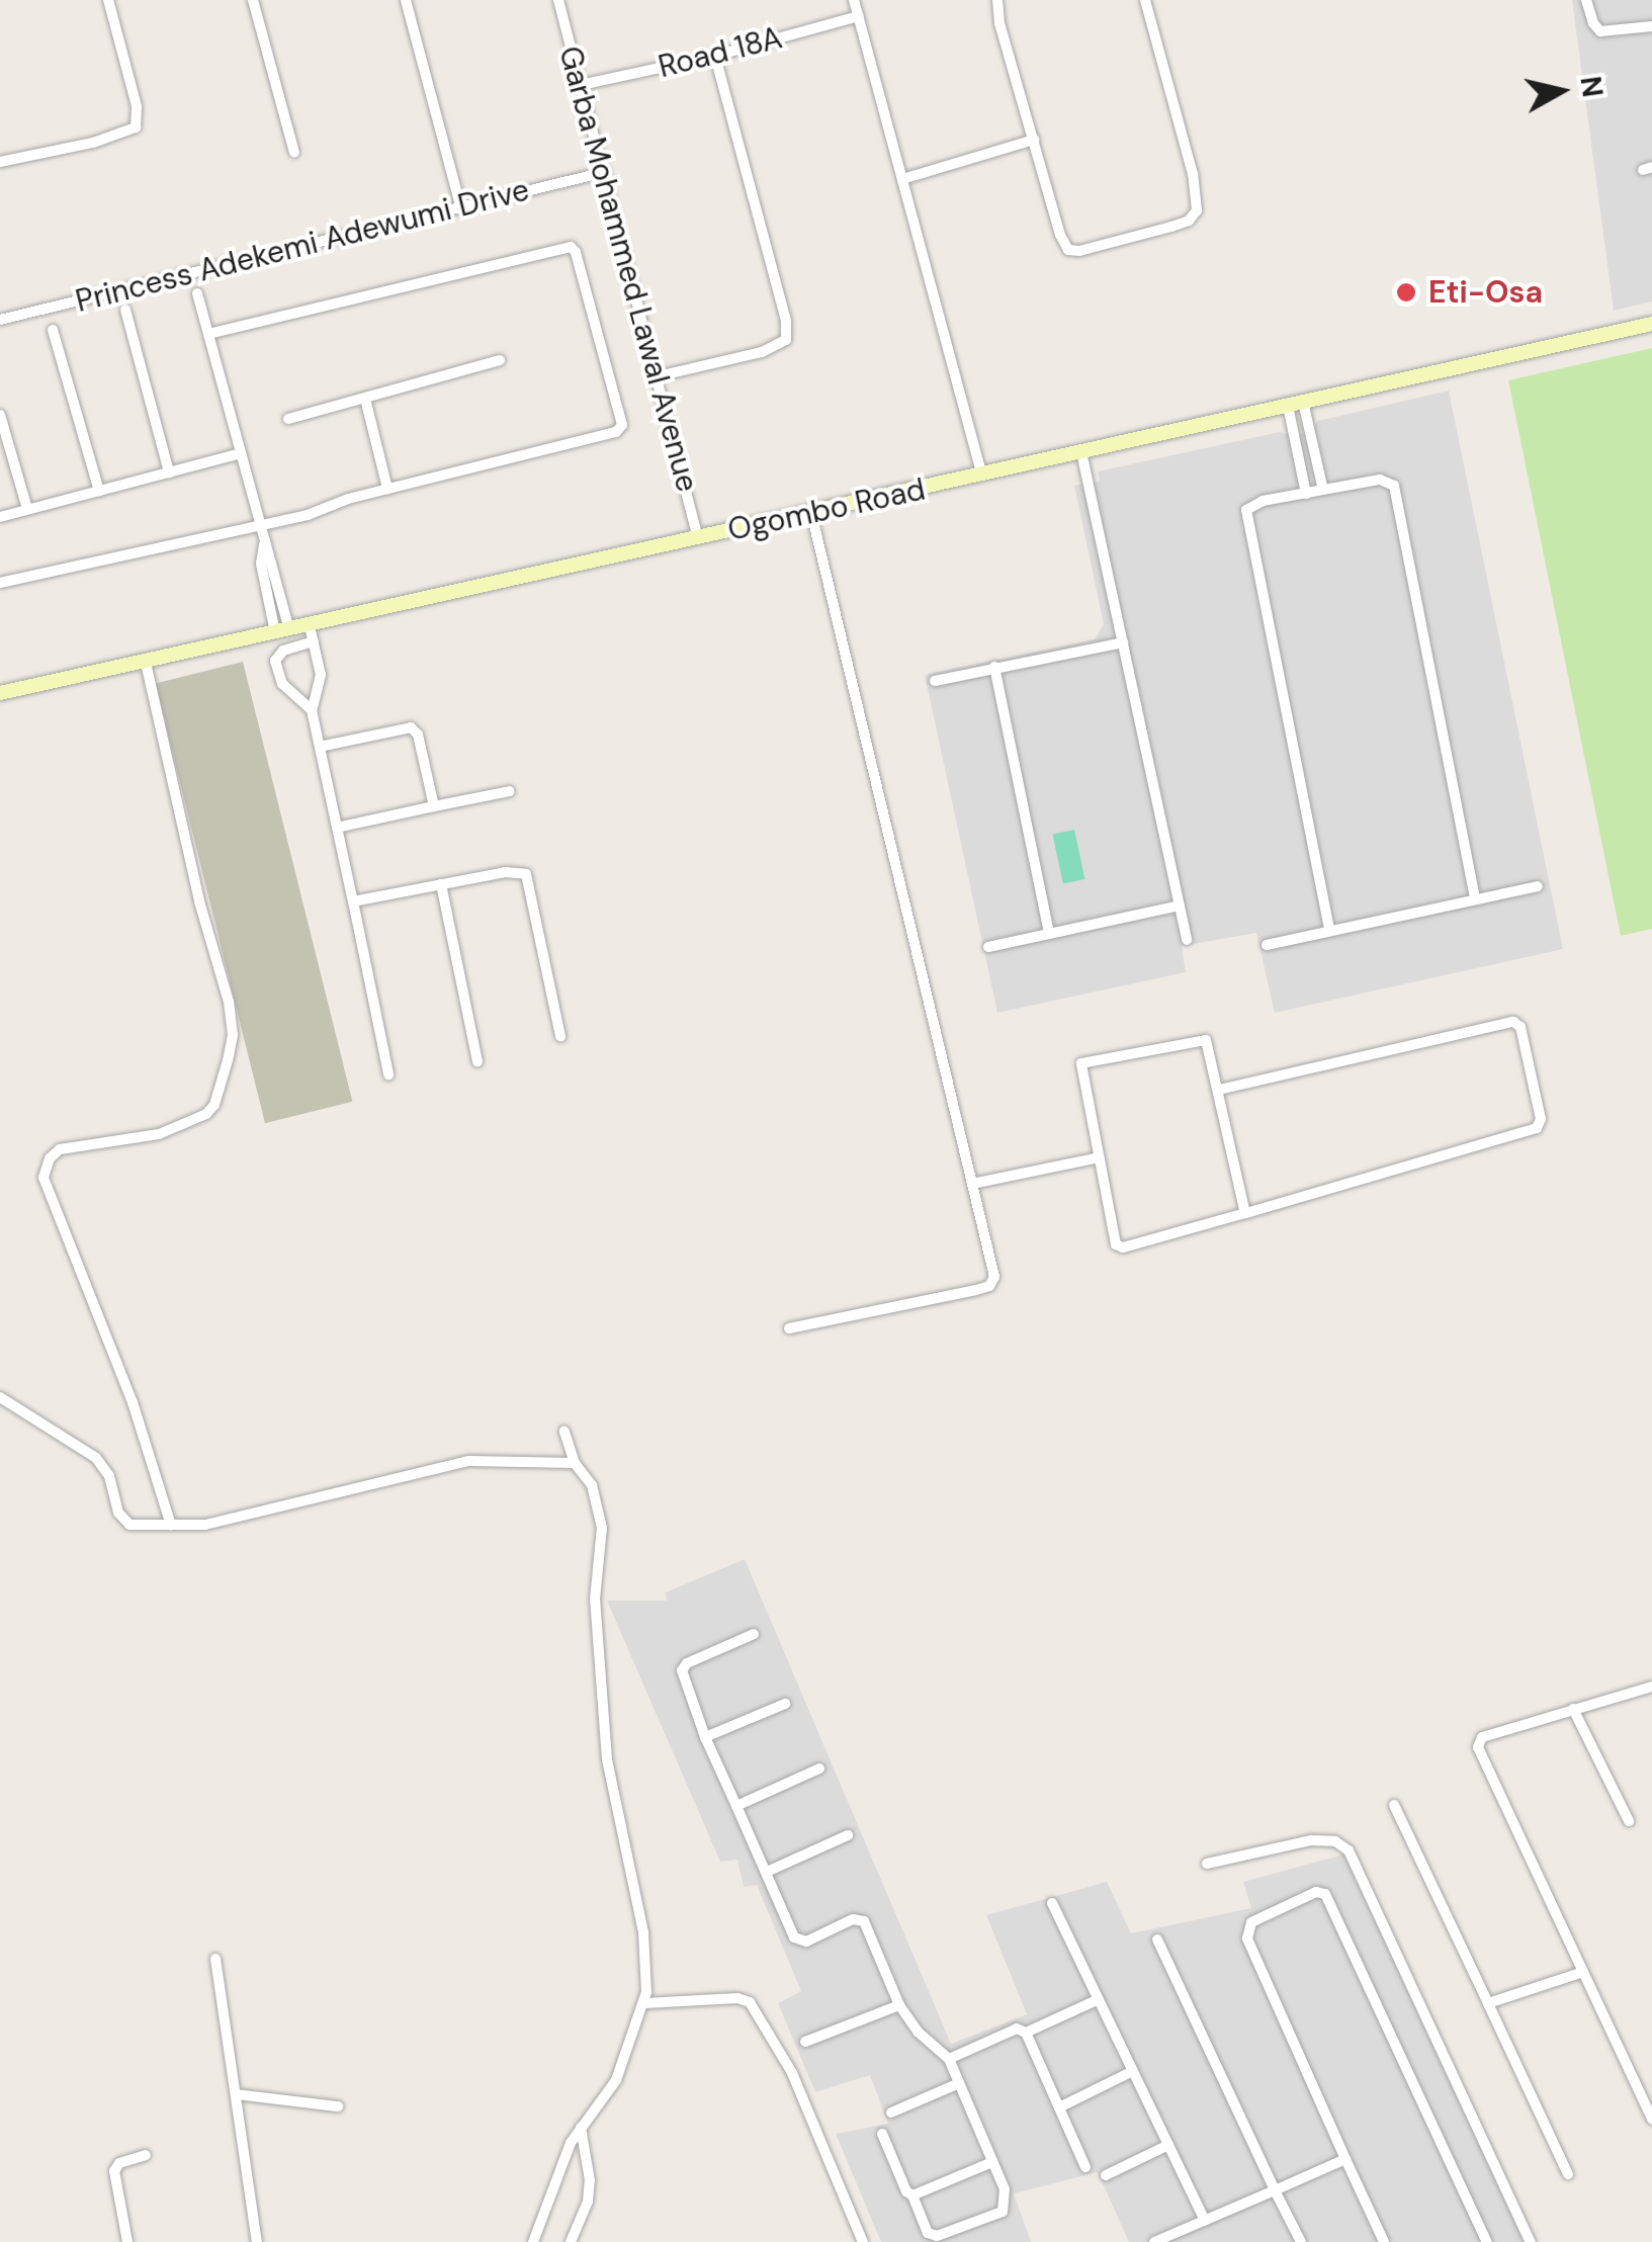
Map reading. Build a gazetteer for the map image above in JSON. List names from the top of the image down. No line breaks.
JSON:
{"streets":{"main road":["Ogombo Road"],"street":["Road 18A","Princess Adekemi Adewumi Drive","Garba Mohammed Lawal Avenue"]},"crossings":[["Road 18A","Garba Mohammed Lawal Avenue"],["Princess Adekemi Adewumi Drive","Garba Mohammed Lawal Avenue"],["Garba Mohammed Lawal Avenue","Ogombo Road"]],"places":["Eti-Osa"],"north":"right"}
